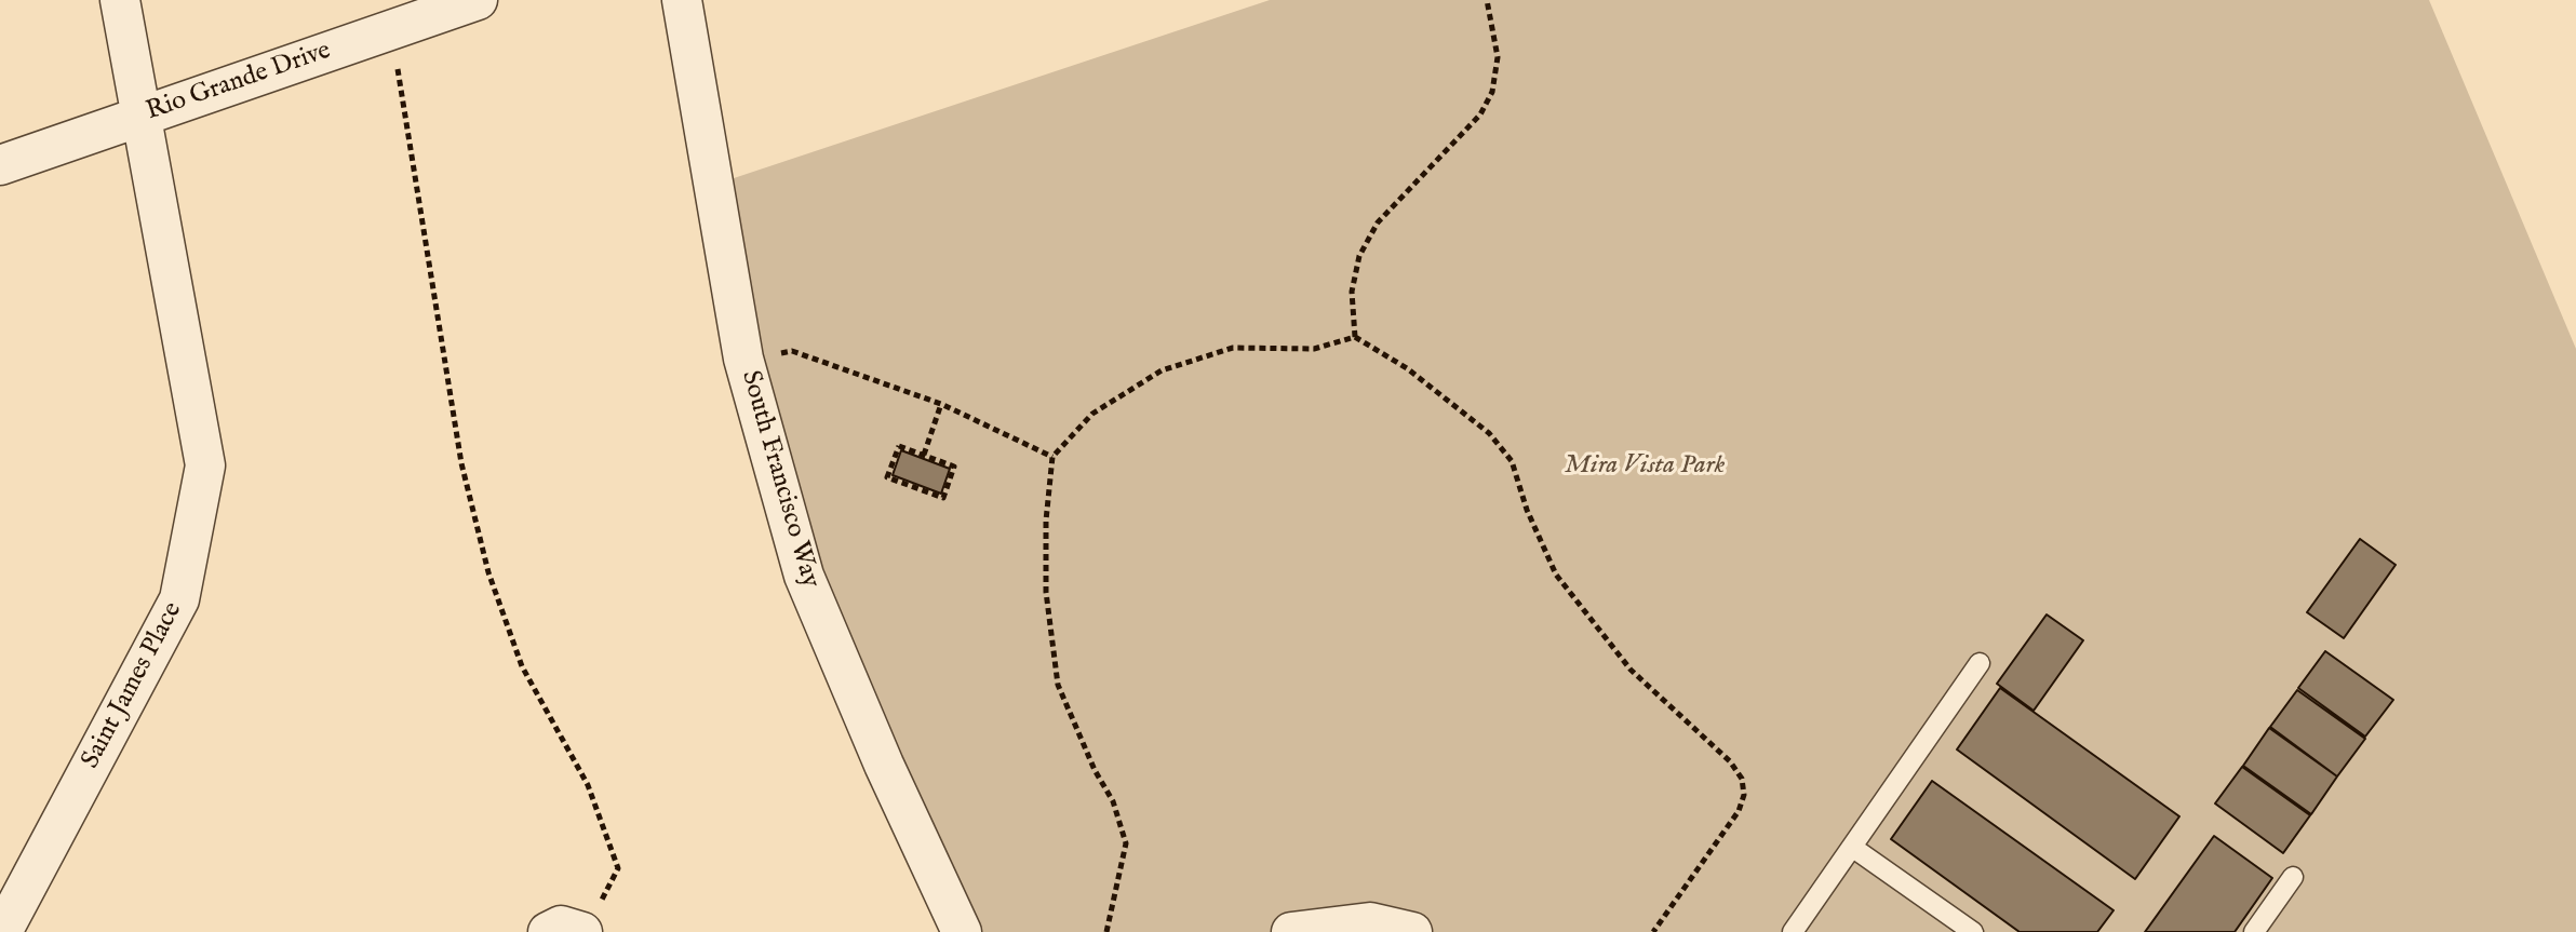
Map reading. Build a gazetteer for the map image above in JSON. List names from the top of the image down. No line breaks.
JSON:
{"streets":{"street":["Rio Grande Drive","South Francisco Way","Saint James Place"]},"crossings":[["Rio Grande Drive","Saint James Place"]],"parks":["Mira Vista Park"]}
